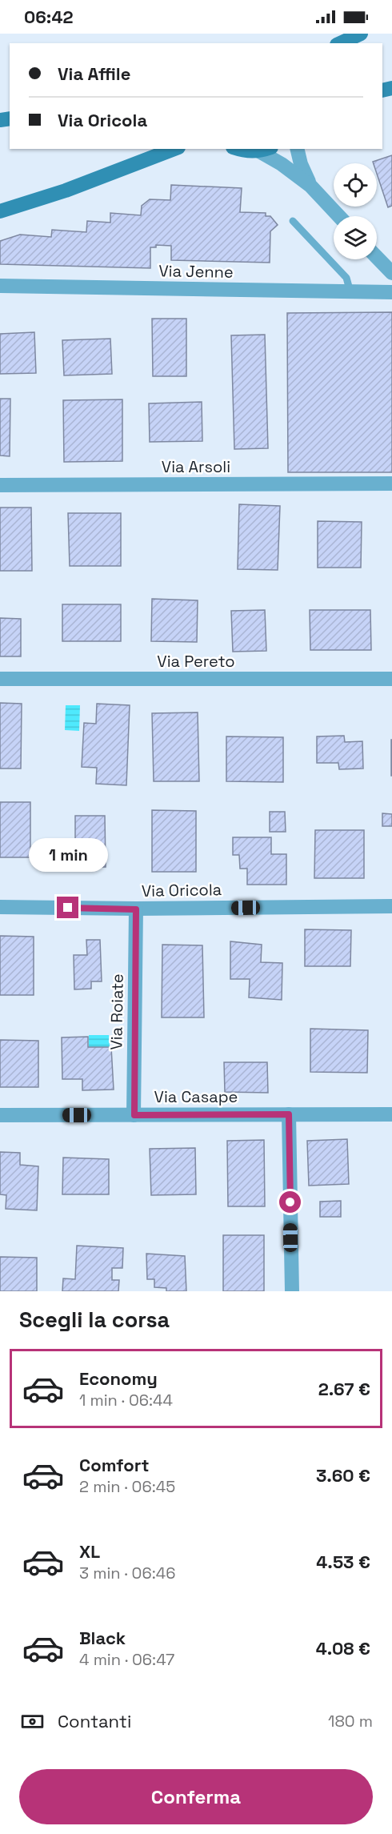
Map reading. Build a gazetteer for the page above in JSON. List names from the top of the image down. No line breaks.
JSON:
{"streets":{"street":["Via Jenne","Via Arsoli","Via Pereto","Via Oricola","Via Roiate","Via Casape"]},"crossings":[["Via Oricola","Via Roiate"],["Via Roiate","Via Casape"]],"page":{"status":"06:42","banner":["Via Affile","Via Oricola"],"bubble":"1 min","heading":"Scegli la corsa","list":[{"name":"Economy","note":"1 min · 06:44","value":"2.67 €"},{"name":"Comfort","note":"2 min · 06:45","value":"3.60 €"},{"name":"XL","note":"3 min · 06:46","value":"4.53 €"},{"name":"Black","note":"4 min · 06:47","value":"4.08 €"}],"pay":["Contanti","180 m"],"buttons":"Conferma"}}
